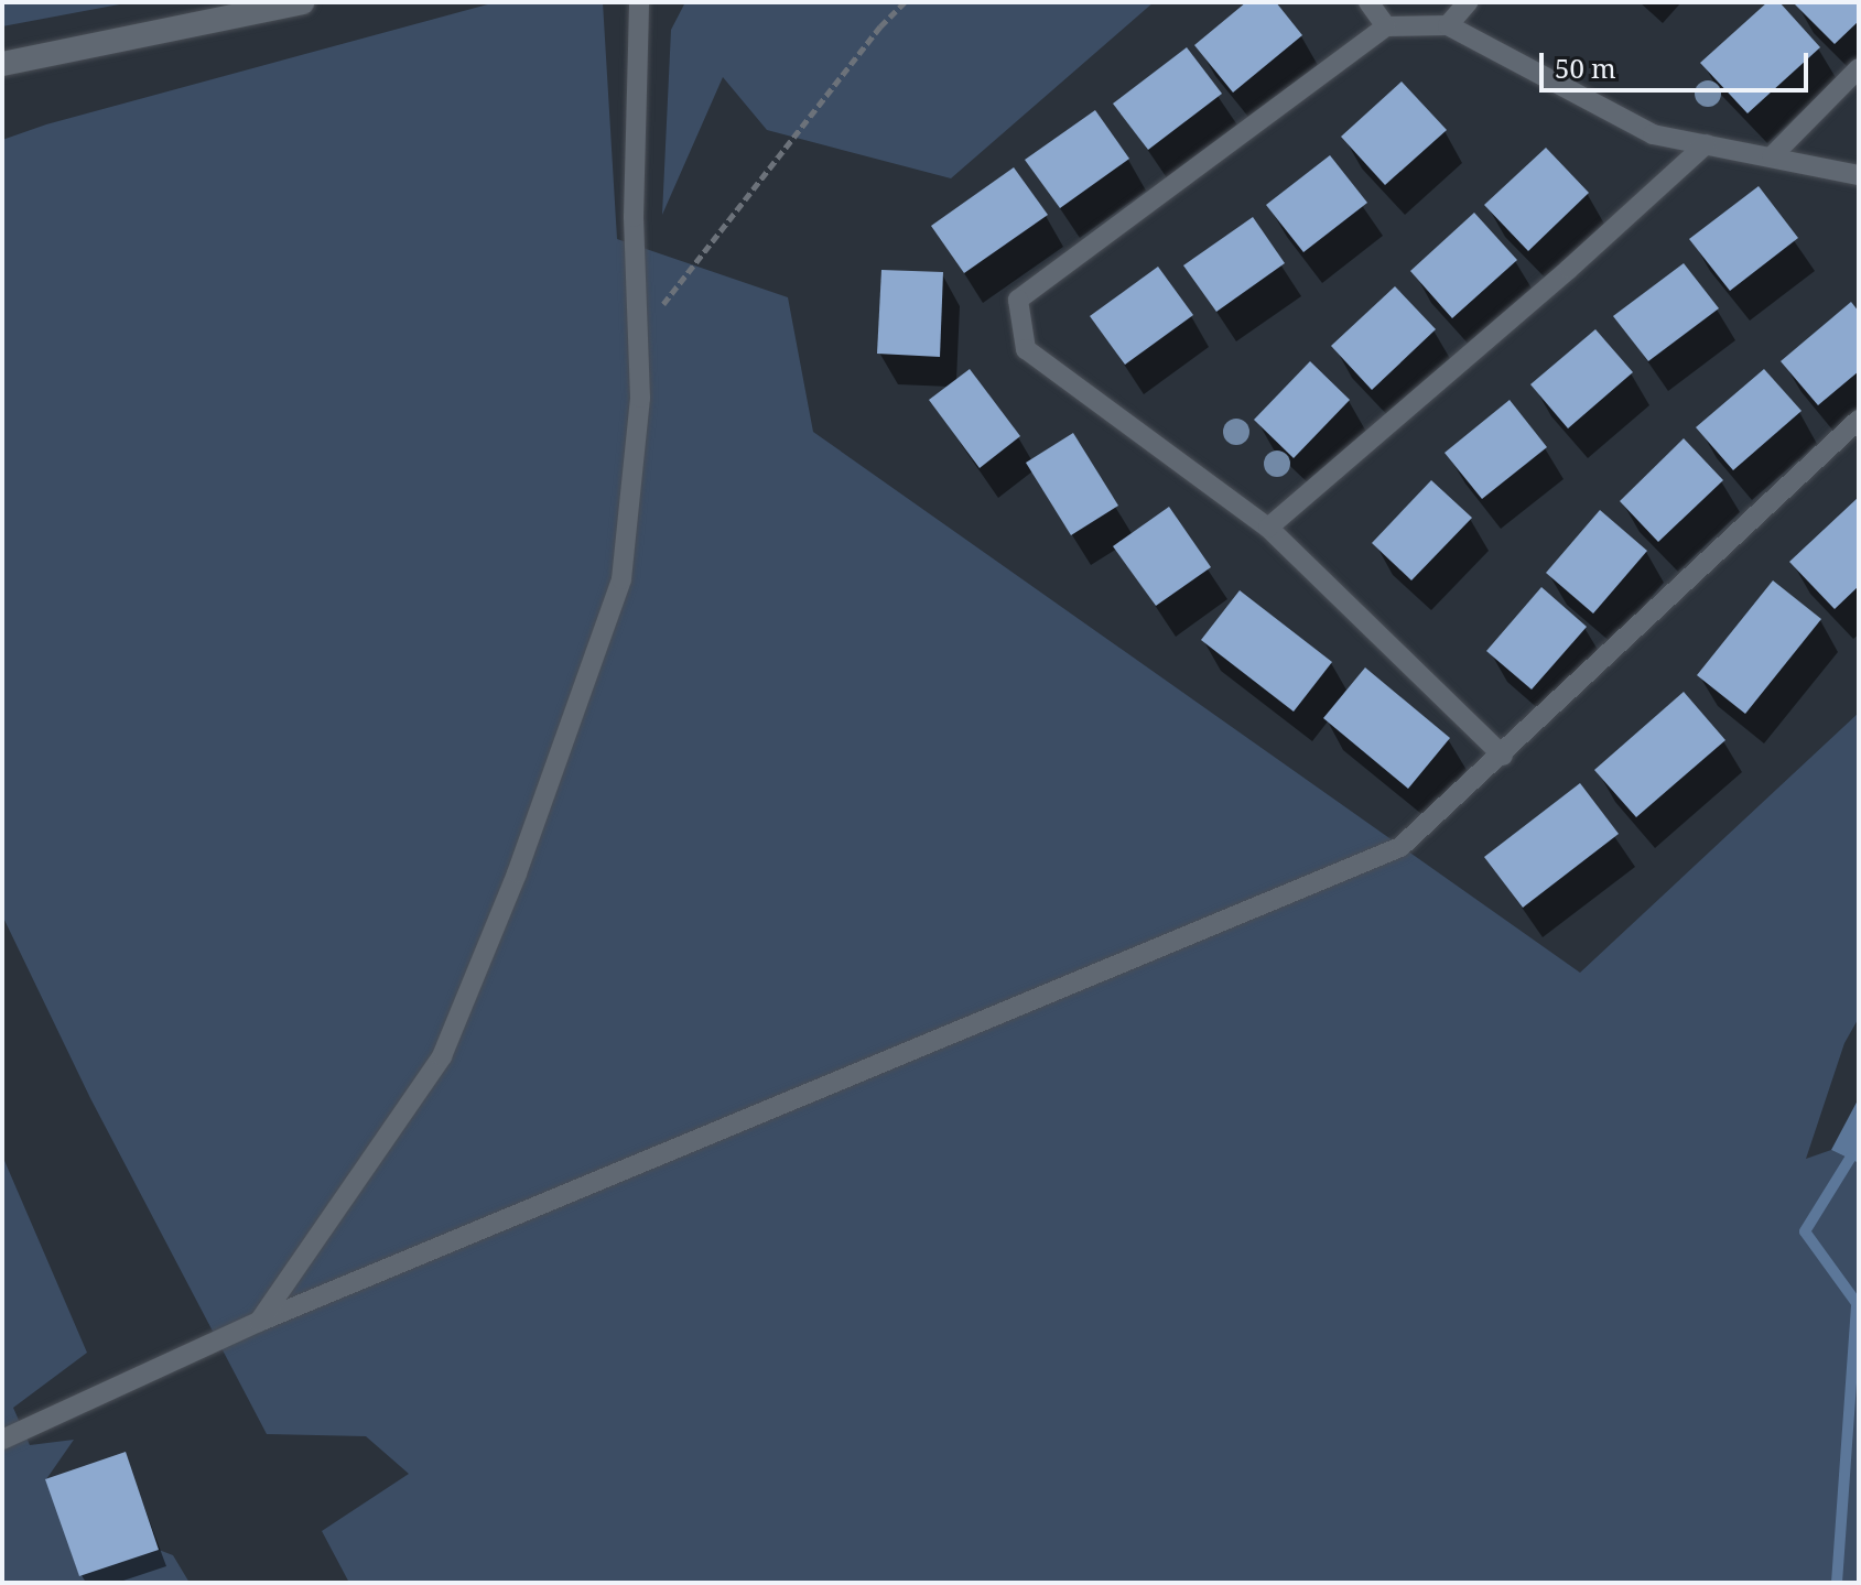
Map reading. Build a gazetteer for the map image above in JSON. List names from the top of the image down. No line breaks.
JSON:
{"scale_bar":"50 m"}
